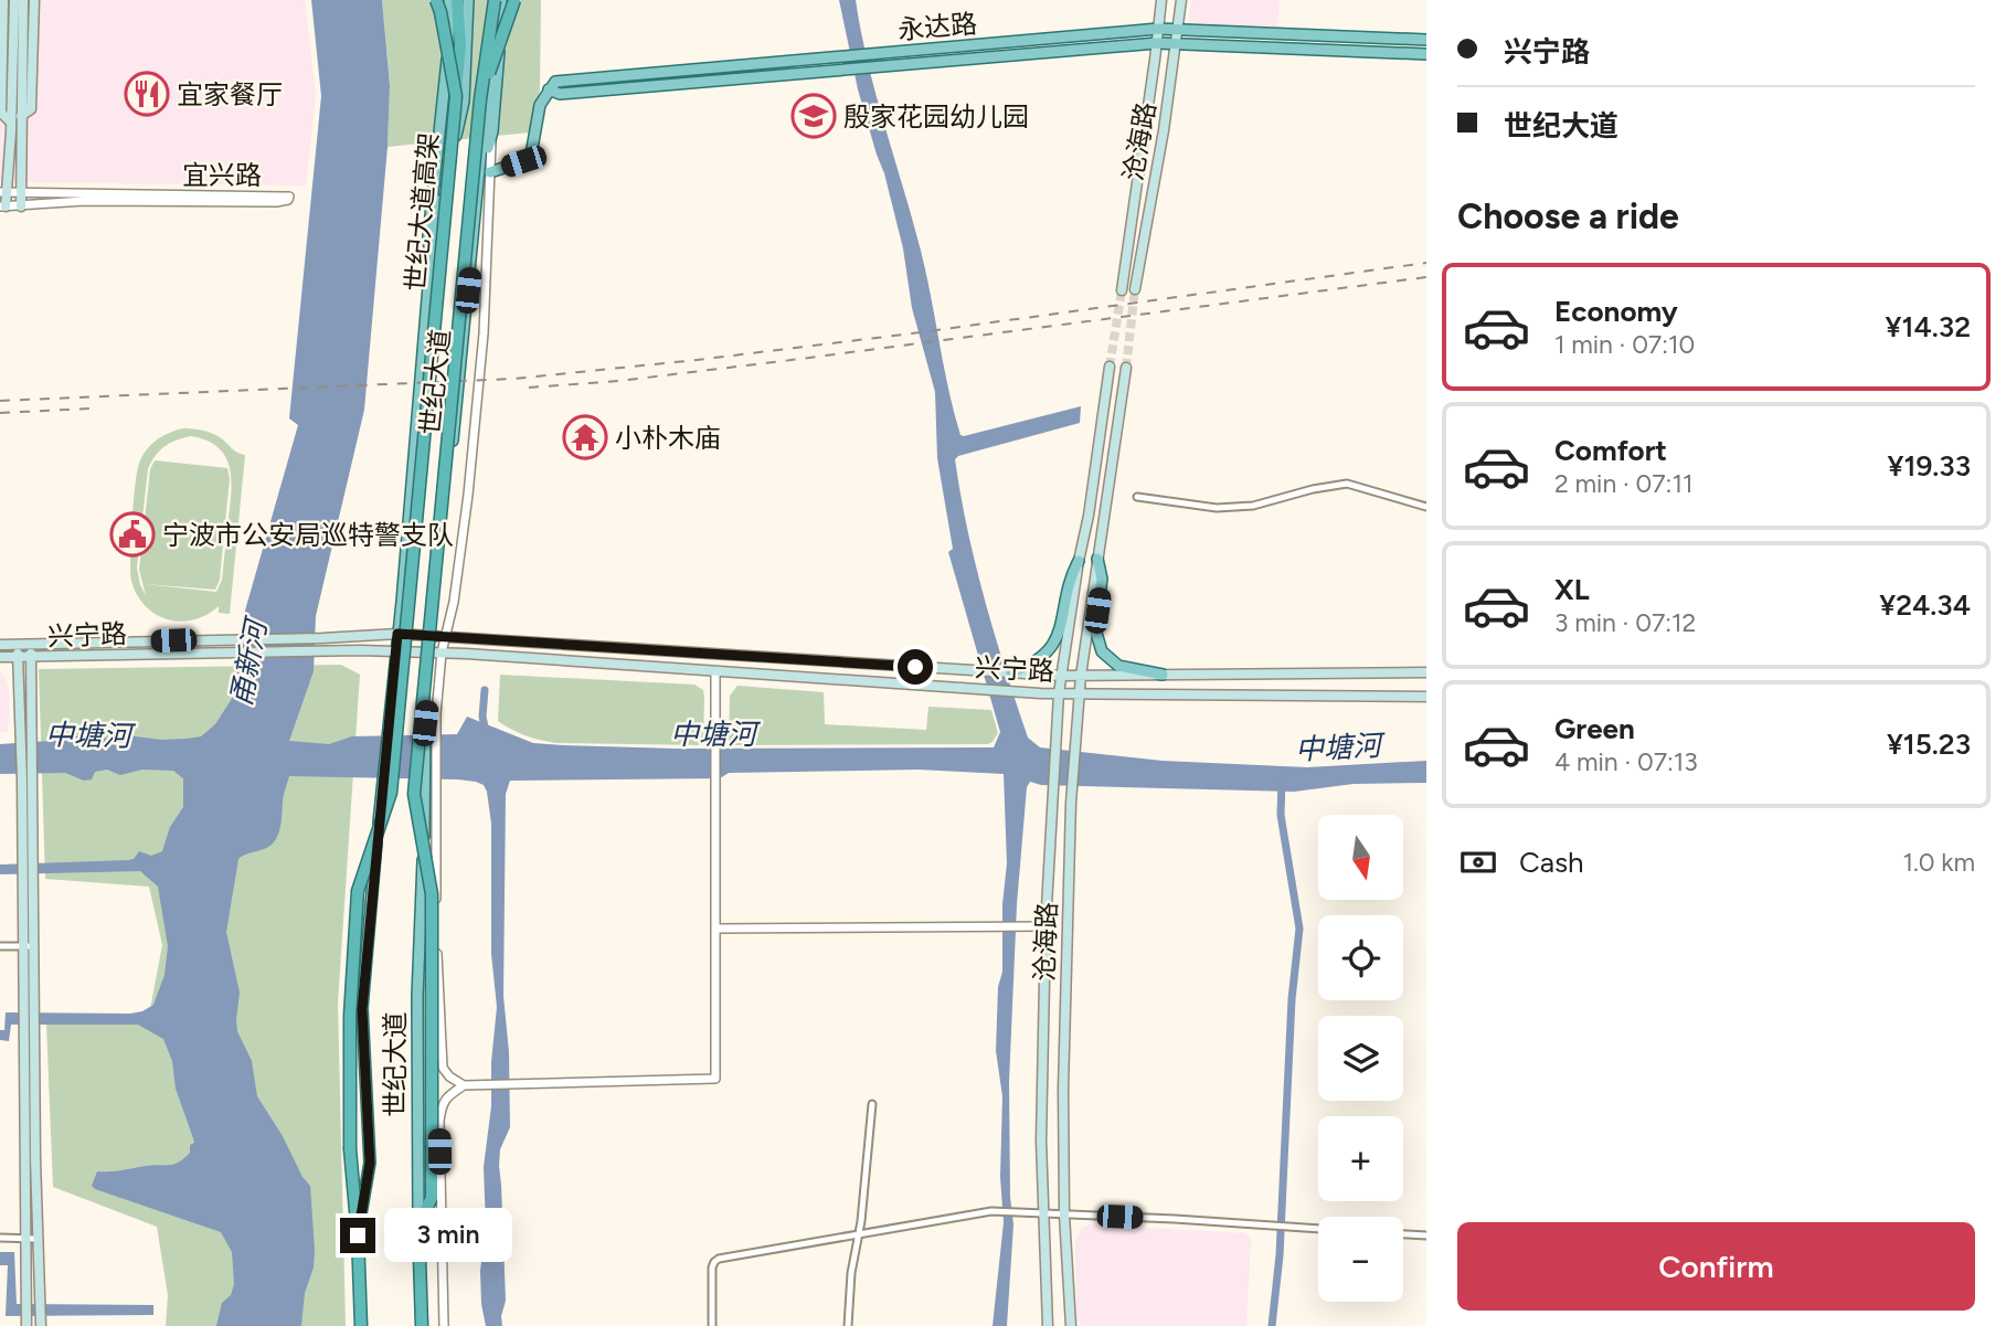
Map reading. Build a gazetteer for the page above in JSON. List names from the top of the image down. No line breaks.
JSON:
{"streets":{"highway":["世纪大道高架","世纪大道"],"main road":["永达路","沧海路","兴宁路"],"street":["宜兴路"]},"crossings":[["永达路","沧海路"],["沧海路","兴宁路"],["世纪大道高架","世纪大道"],["世纪大道","兴宁路"]],"water":["甬新河","中塘河"],"places":{"restaurant":["宜家餐厅"],"school or university":["殷家花园幼儿园"],"temple":["小朴木庙"],"public building":["宁波市公安局巡特警支队"]},"north":"bottom","page":{"banner":["兴宁路","世纪大道"],"heading":"Choose a ride","list":[{"name":"Economy","note":"1 min · 07:10","value":"¥14.32"},{"name":"Comfort","note":"2 min · 07:11","value":"¥19.33"},{"name":"XL","note":"3 min · 07:12","value":"¥24.34"},{"name":"Green","note":"4 min · 07:13","value":"¥15.23"}],"map_buttons":["+","−"],"pay":["Cash","1.0 km"],"buttons":"Confirm","bubble":"3 min"}}
